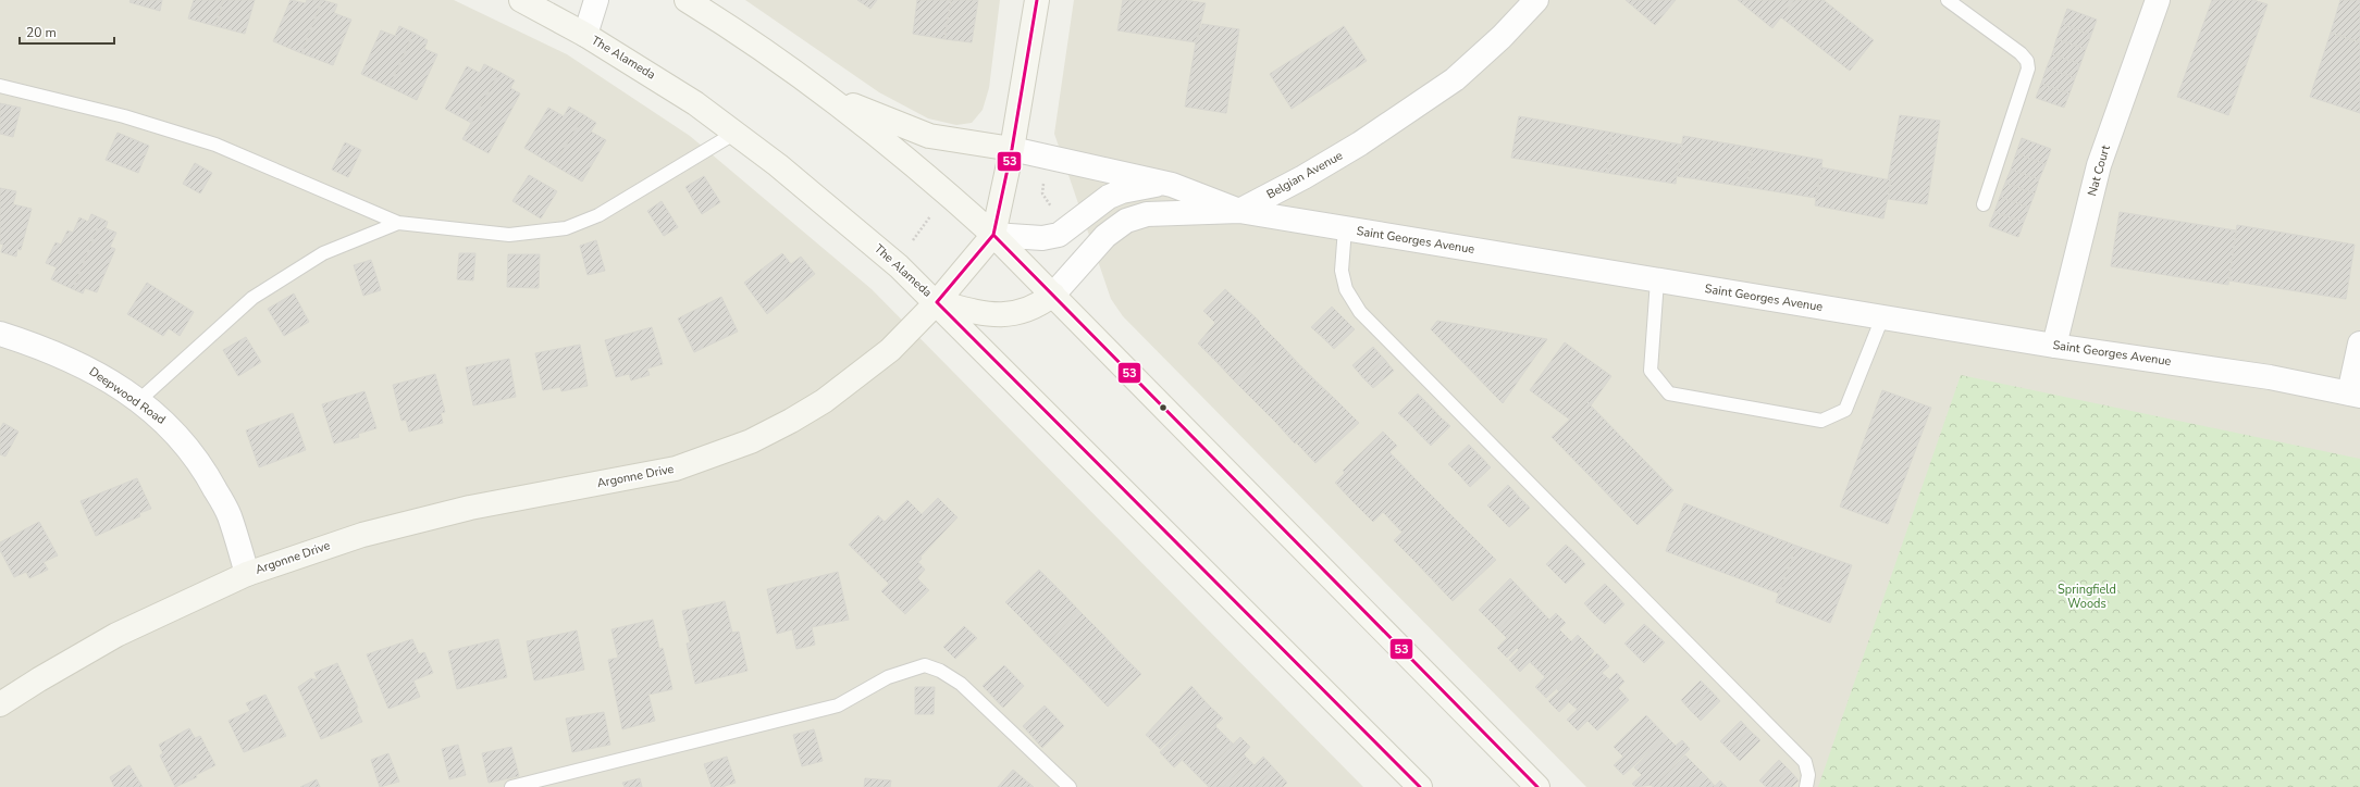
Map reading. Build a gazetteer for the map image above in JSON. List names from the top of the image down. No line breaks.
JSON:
{"streets":{"main road":["The Alameda","Argonne Drive"],"street":["Nat Court","Belgian Avenue","Saint Georges Avenue","Deepwood Road"]},"crossings":[["The Alameda","Argonne Drive"],["Nat Court","Saint Georges Avenue"],["Belgian Avenue","Saint Georges Avenue"],["Saint Georges Avenue","Argonne Drive"],["Deepwood Road","Argonne Drive"]],"parks":["Springfield Woods"],"lines":["transit line 53"],"scale_bar":"20 m"}
